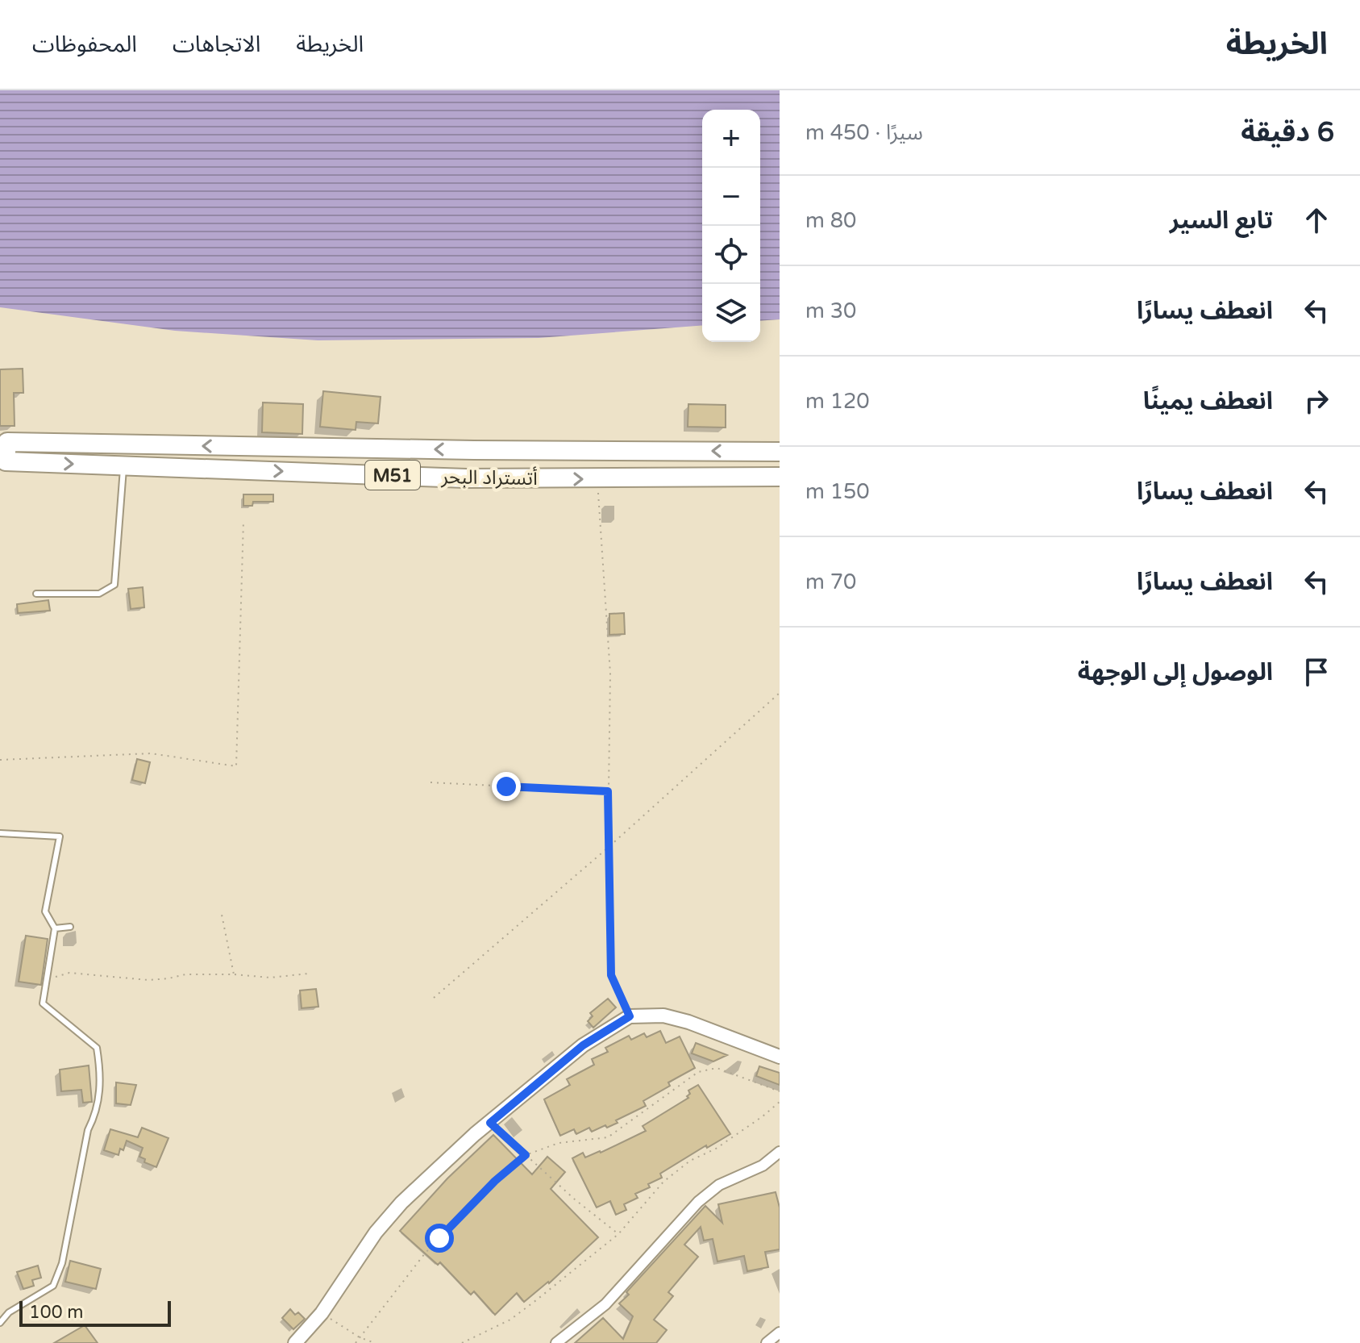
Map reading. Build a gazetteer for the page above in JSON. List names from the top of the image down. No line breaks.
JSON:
{"streets":{"highway":["M51","أتستراد البحر"]},"scale_bar":"100 m","page":{"header":"الخريطة","nav":["الخريطة","الاتجاهات","المحفوظات"],"heading":["6 دقيقة","سيرًا · 450 m"],"map_buttons":["+","−"],"list":[["تابع السير","80 m"],["انعطف يسارًا","30 m"],["انعطف يمينًا","120 m"],["انعطف يسارًا","150 m"],["انعطف يسارًا","70 m"],"الوصول إلى الوجهة"],"scale":"100 m"}}
